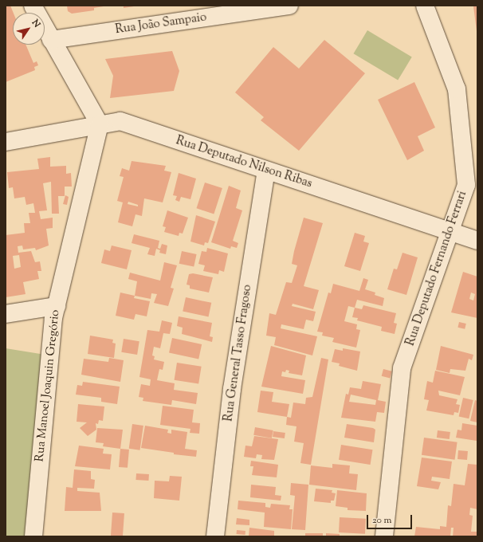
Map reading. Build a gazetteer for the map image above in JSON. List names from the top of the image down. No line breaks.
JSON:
{"streets":{"street":["Rua João Sampaio","Rua Deputado Nilson Ribas","Rua Deputado Fernando Ferrari","Rua General Tasso Fragoso","Rua Manoel Joaquin Gregório"]},"crossings":[["Rua Deputado Nilson Ribas","Rua Deputado Fernando Ferrari"],["Rua Deputado Nilson Ribas","Rua General Tasso Fragoso"],["Rua Deputado Nilson Ribas","Rua Manoel Joaquin Gregório"]],"scale_bar":"20 m","north":"top right"}
